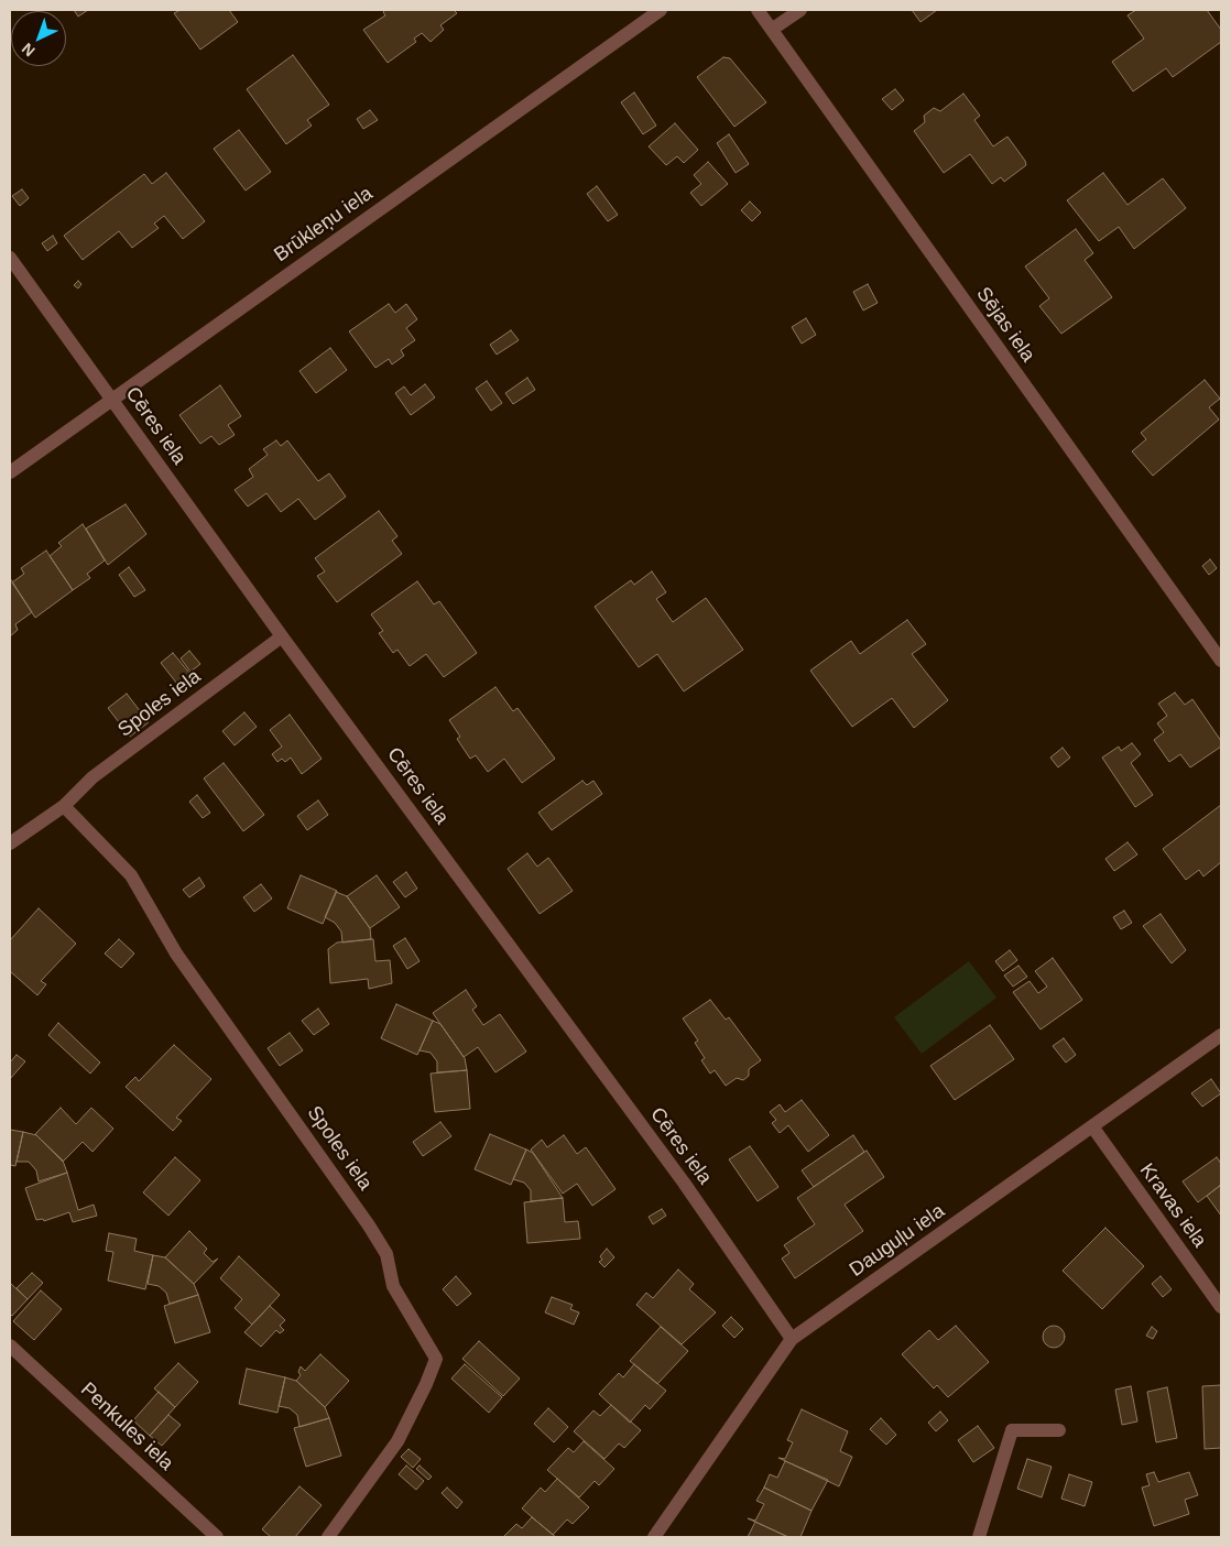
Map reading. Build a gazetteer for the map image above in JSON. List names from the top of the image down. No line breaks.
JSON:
{"streets":{"street":["Brūkleņu iela","Sējas iela","Cēres iela","Spoles iela","Kravas iela","Dauguļu iela","Penkules iela"]},"crossings":[["Brūkleņu iela","Cēres iela"],["Cēres iela","Spoles iela"],["Cēres iela","Dauguļu iela"],["Kravas iela","Dauguļu iela"]],"north":"bottom left"}
